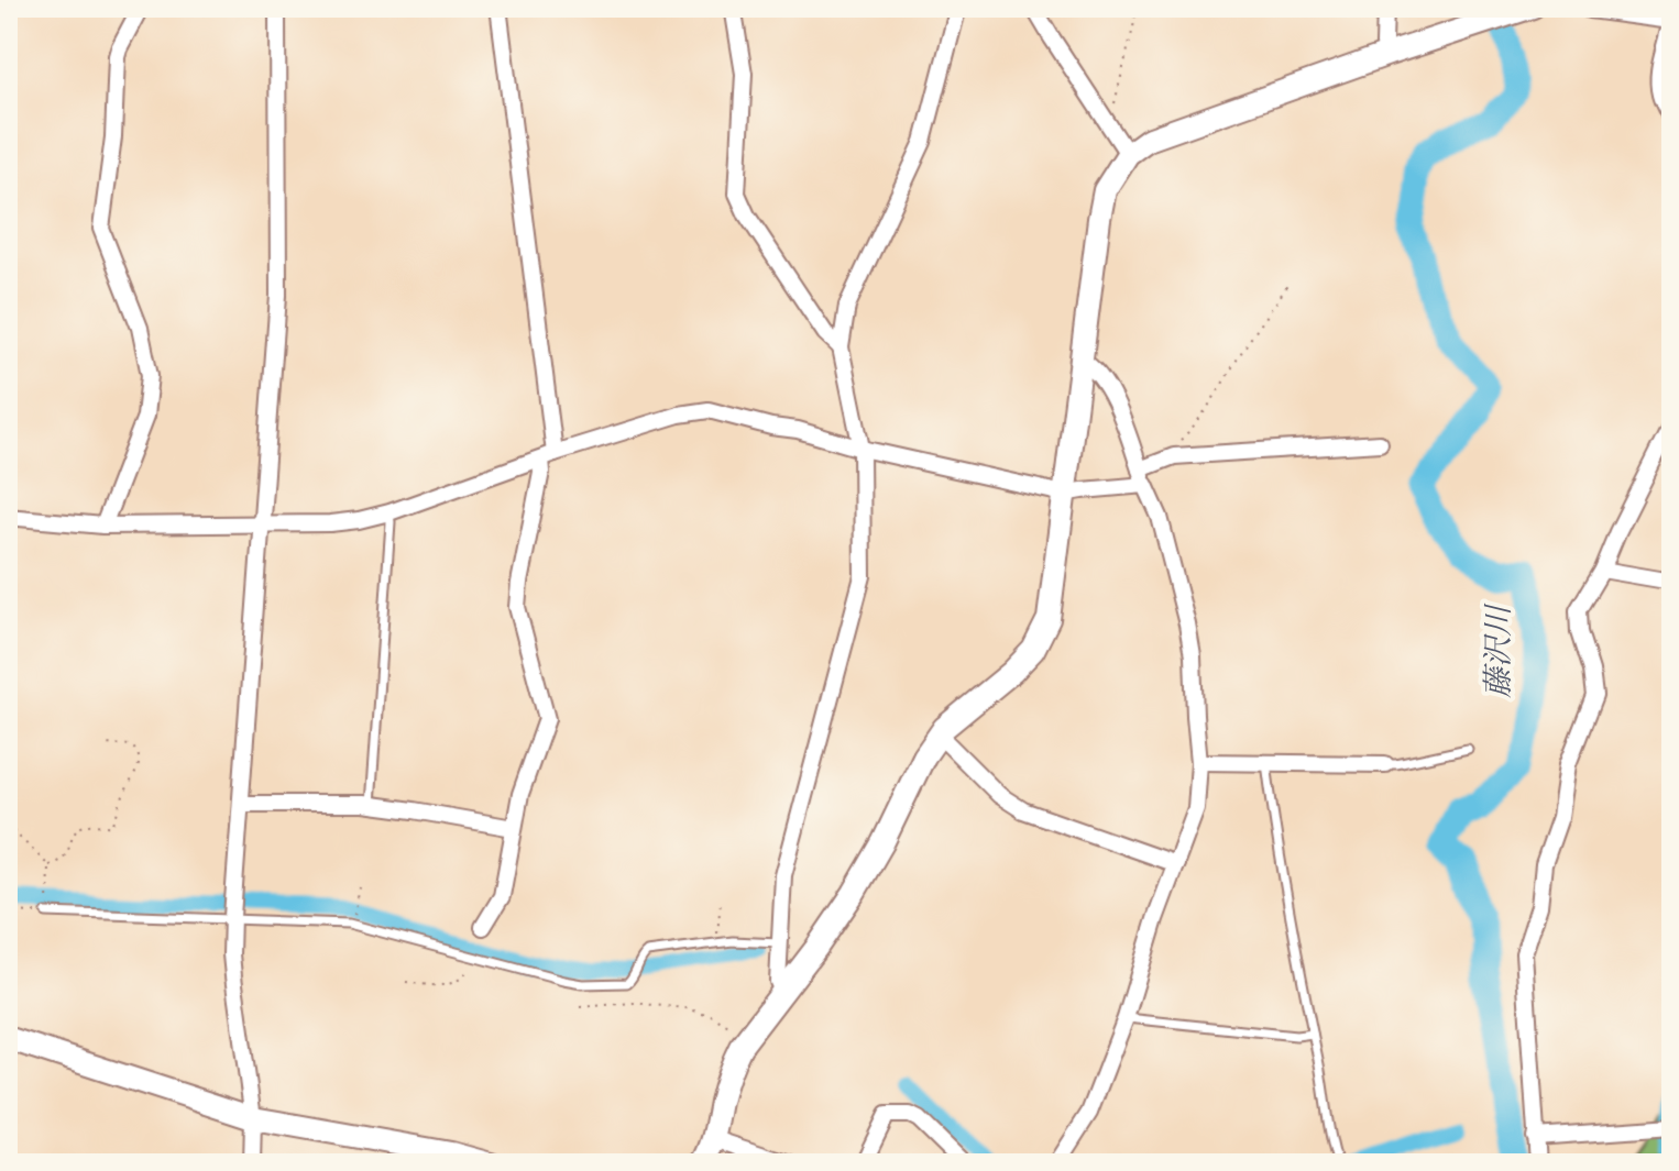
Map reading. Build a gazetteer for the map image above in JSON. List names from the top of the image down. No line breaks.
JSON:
{"water":["藤沢川"]}
